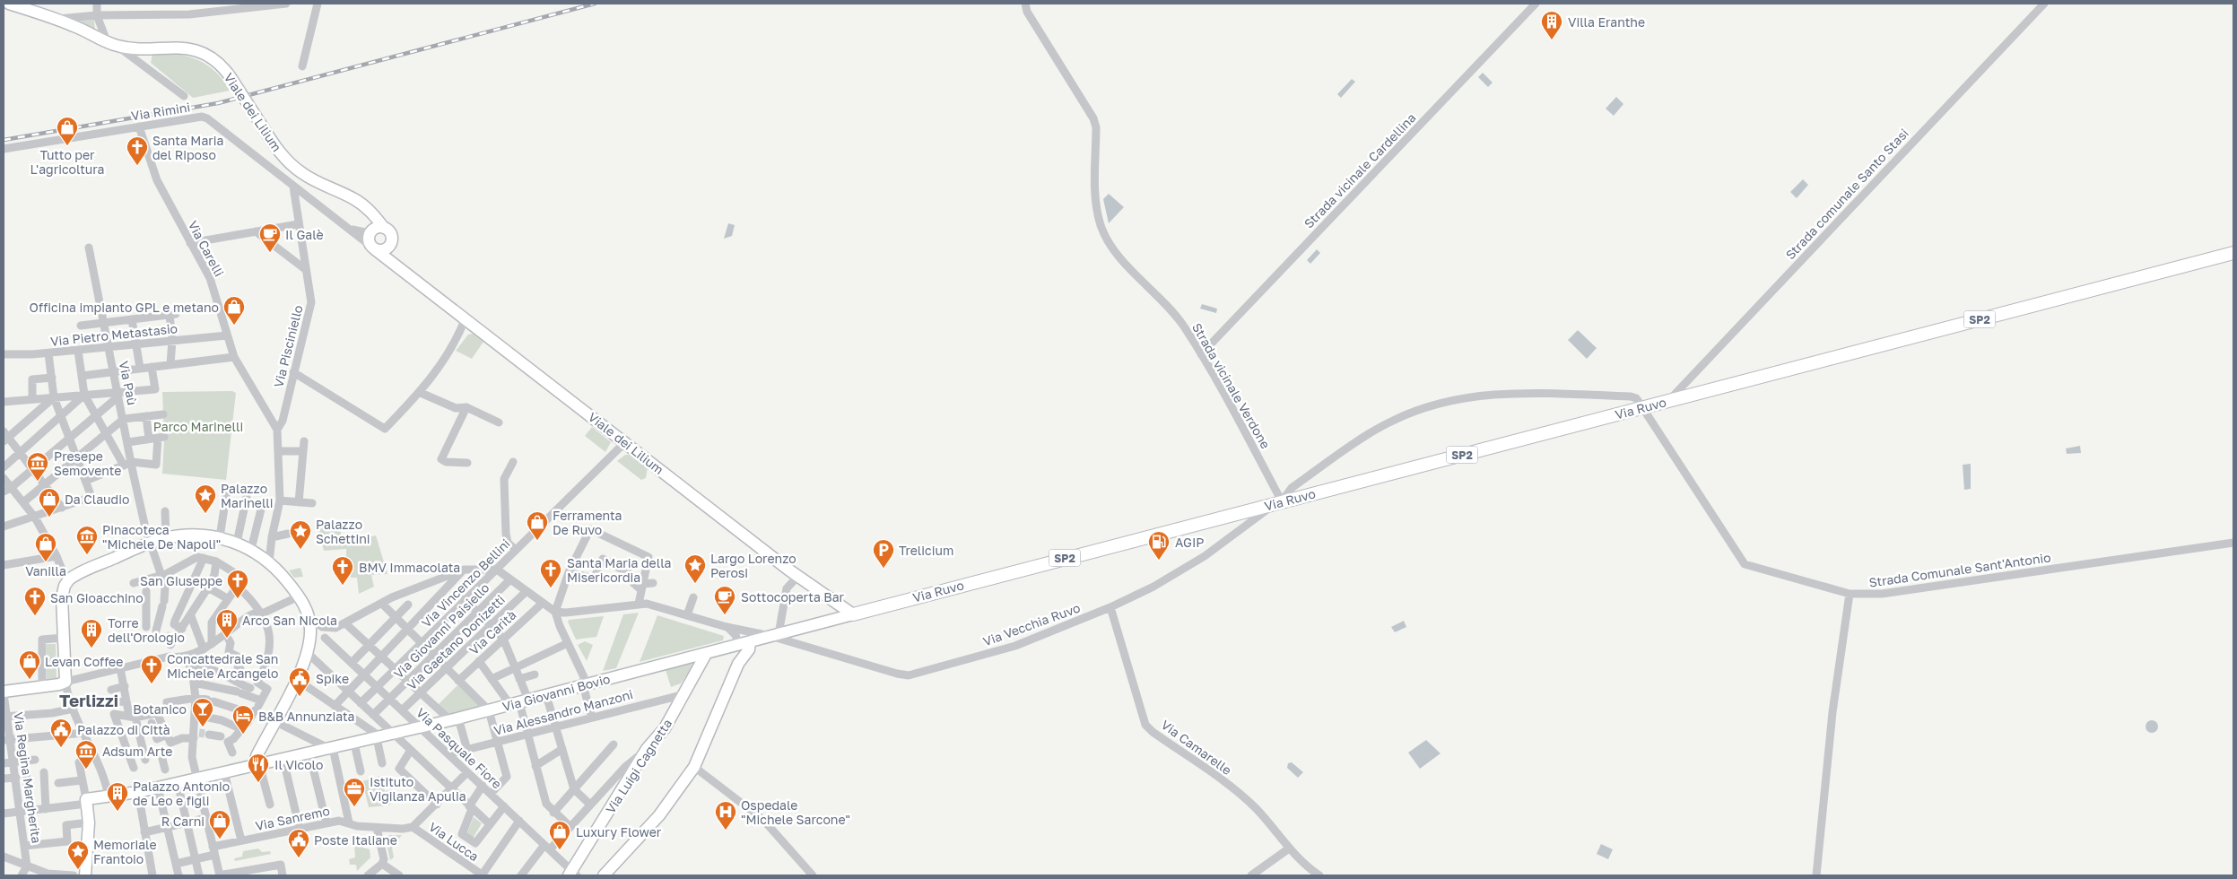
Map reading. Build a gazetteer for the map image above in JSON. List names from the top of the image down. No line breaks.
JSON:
{"streets":{"main road":["Viale dei Lilium","SP2","Via Ruvo","Via Giovanni Bovio","Via Luigi Cagnetta"],"street":["Via Rimini","Strada vicinale Cardellina","Strada comunale Santo Stasi","Via Carelli","Via Pietro Metastasio","Via Pisciniello","Via Paù","Strada vicinale Verdone","Strada Comunale Sant'Antonio","Via Vincenzo Bellini","Via Vecchia Ruvo","Via Giovanni Paisiello","Via Carità","Via Gaetano Donizetti","Via Alessandro Manzoni","Via Camarelle","Via Pasquale Fiore","Via Regina Margherita","Via Sanremo","Via Lucca"]},"crossings":[["Via Rimini","Viale dei Lilium"],["Via Rimini","Via Carelli"],["Via Rimini","Via Pisciniello"],["Viale dei Lilium","Via Ruvo"],["Viale dei Lilium","Via Vincenzo Bellini"],["Viale dei Lilium","Via Giovanni Bovio"],["Strada vicinale Cardellina","Strada vicinale Verdone"],["Strada comunale Santo Stasi","Via Ruvo"],["Via Carelli","Via Pietro Metastasio"],["Via Carelli","Via Pisciniello"],["Via Pietro Metastasio","Via Paù"],["Strada vicinale Verdone","Via Ruvo"],["Strada vicinale Verdone","Via Vecchia Ruvo"],["Via Ruvo","Strada Comunale Sant'Antonio"],["Via Ruvo","Via Vecchia Ruvo"],["Via Ruvo","Via Giovanni Bovio"],["Strada Comunale Sant'Antonio","Via Vecchia Ruvo"],["Via Vincenzo Bellini","Via Pasquale Fiore"],["Via Vecchia Ruvo","Via Giovanni Bovio"],["Via Vecchia Ruvo","Via Camarelle"],["Via Giovanni Paisiello","Via Pasquale Fiore"],["Via Gaetano Donizetti","Via Pasquale Fiore"],["Via Giovanni Bovio","Via Pasquale Fiore"],["Via Giovanni Bovio","Via Luigi Cagnetta"],["Via Alessandro Manzoni","Via Pasquale Fiore"],["Via Alessandro Manzoni","Via Luigi Cagnetta"],["Via Pasquale Fiore","Via Luigi Cagnetta"],["Via Sanremo","Via Lucca"]],"districts":["Terlizzi"],"parks":["Parco Marinelli"],"places":{"building":["Villa Eranthe","Arco San Nicola","Torre dell'Orologio","Palazzo Antonio de Leo e figli"],"shop":["Tutto per L'agricoltura","Officina impianto GPL e metano","Da Claudio","Ferramenta De Ruvo","Vanilla","Levan Coffee","R Carni","Luxury Flower"],"church":["Santa Maria del Riposo","BMV Immacolata","Santa Maria della Misericordia","San Giuseppe","San Gioacchino","Concattedrale San Michele Arcangelo"],"cafe":["Il Galè","Sottocoperta Bar"],"museum":["Presepe Semovente","Pinacoteca \"Michele De Napoli\"","Adsum Arte"],"place":["Palazzo Marinelli","Palazzo Schettini","Largo Lorenzo Perosi","Memoriale Frantoio"],"fuel station":["AGIP"],"parking":["Trelicium"],"public building":["Spike","Palazzo di Città","Poste Italiane"],"bar":["Botanico"],"hotel":["B&B Annunziata"],"restaurant":["Il Vicolo"],"office":["Istituto Vigilanza Apulia"],"hospital":["Ospedale \"Michele Sarcone\""]}}
